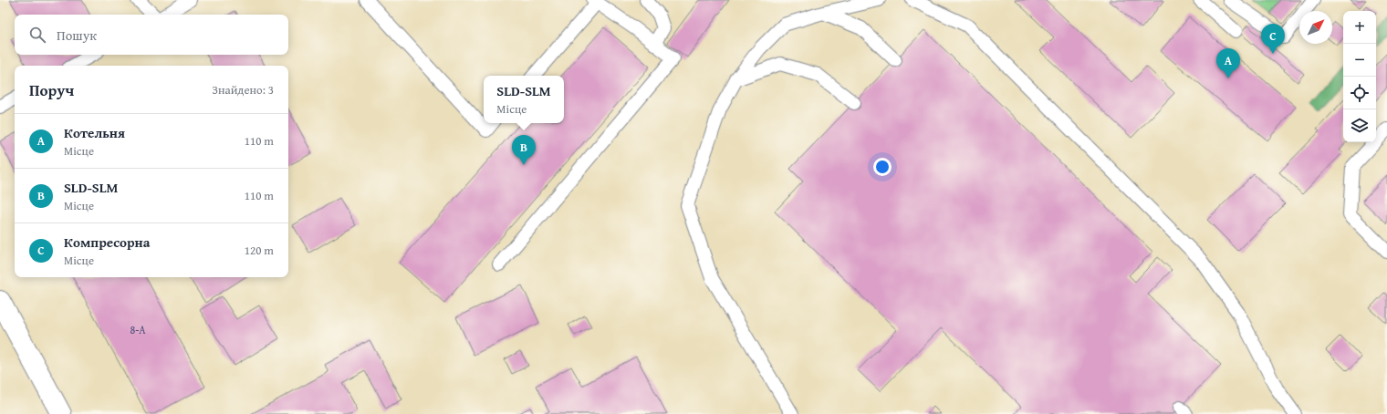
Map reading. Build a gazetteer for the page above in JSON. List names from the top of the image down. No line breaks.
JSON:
{"house_numbers":["8-А"],"north":"top right","page":{"map_buttons":["+","−"],"search":"Пошук","pins":["C","A","B"],"heading":["Поруч","Знайдено: 3"],"popup":["SLD-SLM","Місце"],"list":[{"mark":"A","name":"Котельня","note":"Місце","value":"110 m"},{"mark":"B","name":"SLD-SLM","note":"Місце","value":"110 m"},{"mark":"C","name":"Компресорна","note":"Місце","value":"120 m"}]}}
